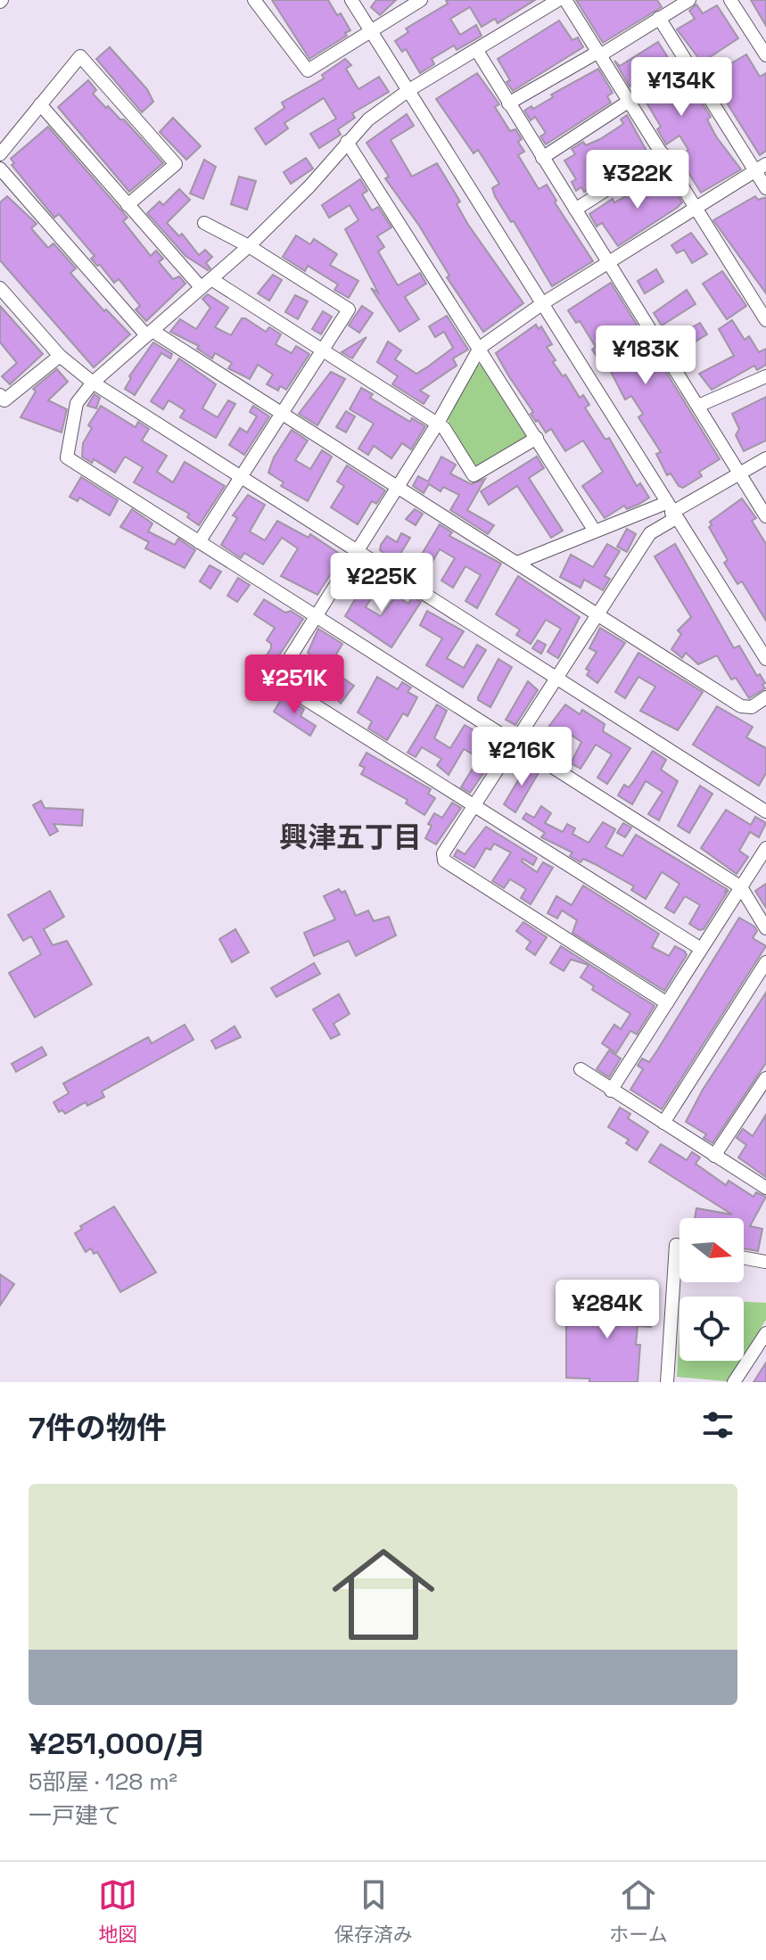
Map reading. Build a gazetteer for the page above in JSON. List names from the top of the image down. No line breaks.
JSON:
{"districts":["興津五丁目"],"north":"right","page":{"price":["¥134K","¥322K","¥183K","¥225K","¥251K","¥216K","¥284K"],"heading":"7件の物件","list":[{"name":"¥251,000/月","note":"5部屋 · 128 m² · 一戸建て"}],"tabs":["地図","保存済み","ホーム"]}}
